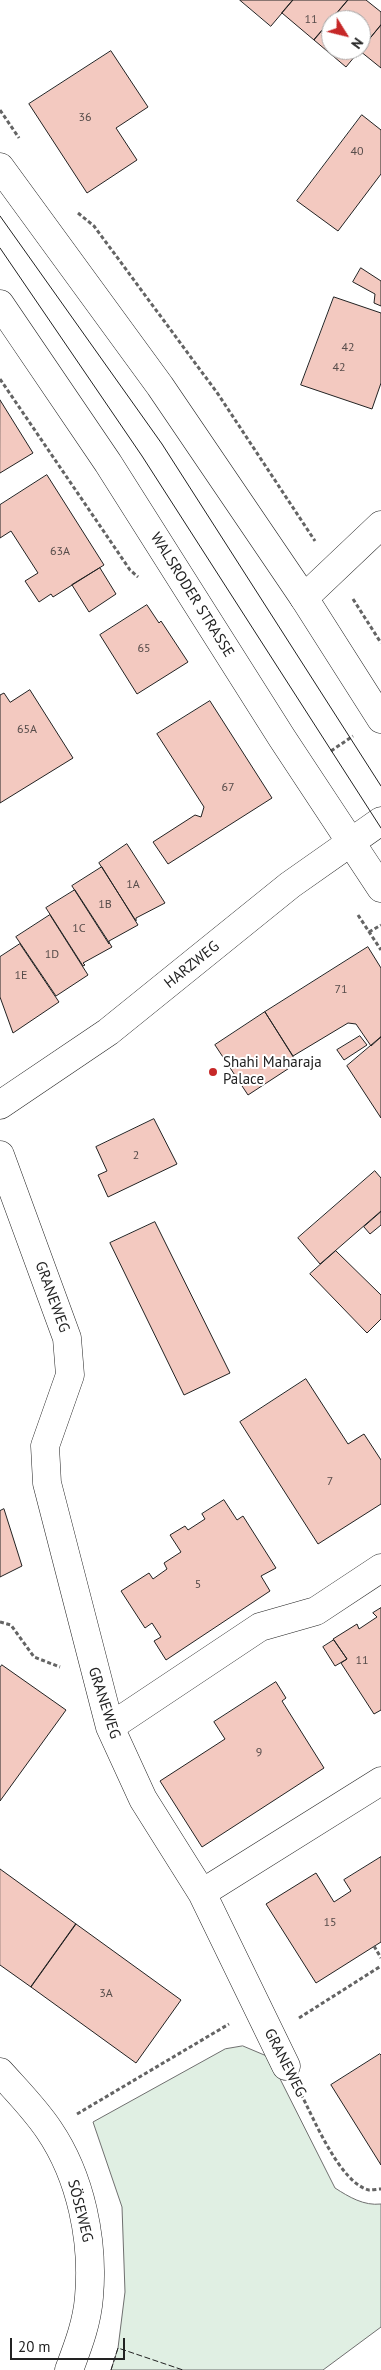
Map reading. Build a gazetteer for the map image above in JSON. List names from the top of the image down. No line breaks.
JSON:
{"streets":{"street":["WALSRODER STRASSE","HARZWEG","GRANEWEG","SÖSEWEG"]},"crossings":[["WALSRODER STRASSE","HARZWEG"]],"places":["Shahi Maharaja Palace"],"house_numbers":["11","36","40","42","42","63A","65","65A","67","1A","1B","1C","1D","1E","71","2","7","5","11","9","15","3A"],"scale_bar":"20 m","north":"bottom right"}
